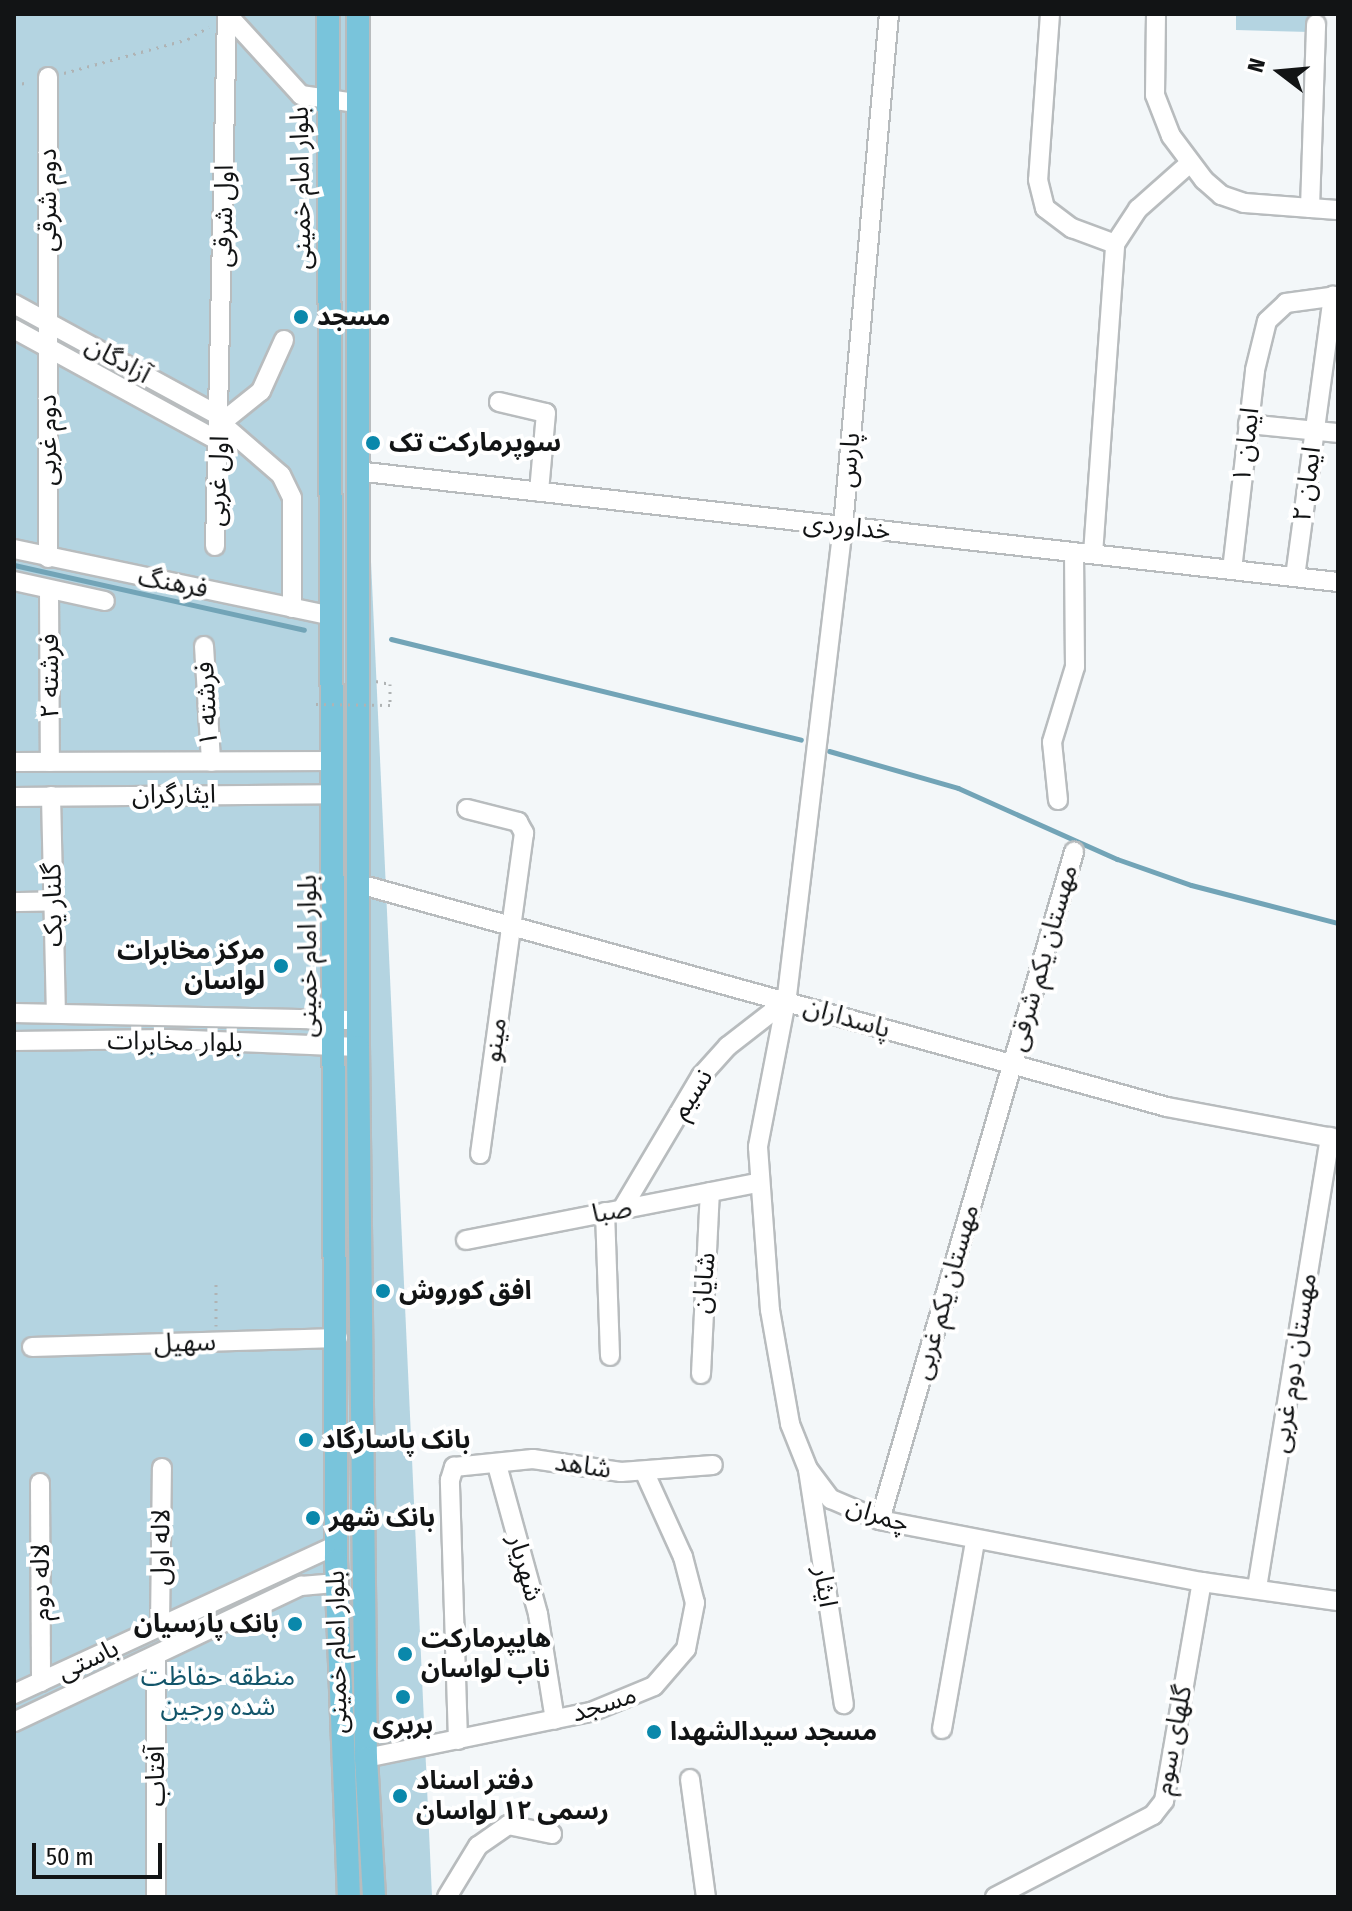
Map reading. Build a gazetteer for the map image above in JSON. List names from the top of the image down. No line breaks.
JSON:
{"streets":{"main road":["بلوار امام خمینی"],"street":["دوم شرقی","اول شرقی","آزادگان","دوم غربی","ایمان ۱","پارس","اول غربی","ایمان ۲","خداوردی","فرهنگ","فرشته ۲","فرشته ۱","ایثارگران","گلنار یک","مهستان یکم شرقی","پاسداران","مینو","بلوار مخابرات","نسیم","صبا","شایان","مهستان یکم غربی","سهیل","مهستان دوم غربی","شاهد","چمران","لاله اول","شهریار","لاله دوم","ایثار","باستی","مسجد","گلهای سوم","آفتاب"]},"crossings":[["بلوار امام خمینی","خداوردی"],["بلوار امام خمینی","فرهنگ"],["بلوار امام خمینی","ایثارگران"],["بلوار امام خمینی","پاسداران"],["بلوار امام خمینی","بلوار مخابرات"],["بلوار امام خمینی","سهیل"],["بلوار امام خمینی","باستی"],["بلوار امام خمینی","مسجد"],["دوم شرقی","آزادگان"],["دوم شرقی","دوم غربی"],["اول شرقی","آزادگان"],["اول شرقی","اول غربی"],["آزادگان","دوم غربی"],["آزادگان","اول غربی"],["دوم غربی","فرهنگ"],["ایمان ۱","ایمان ۲"],["ایمان ۱","خداوردی"],["پارس","خداوردی"],["پارس","پاسداران"],["پارس","نسیم"],["پارس","چمران"],["ایمان ۲","خداوردی"],["فرشته ۲","ایثارگران"],["فرشته ۱","ایثارگران"],["ایثارگران","گلنار یک"],["گلنار یک","بلوار مخابرات"],["مهستان یکم شرقی","پاسداران"],["مهستان یکم شرقی","مهستان یکم غربی"],["پاسداران","مینو"],["پاسداران","نسیم"],["پاسداران","مهستان یکم غربی"],["پاسداران","مهستان دوم غربی"],["پاسداران","چمران"],["نسیم","صبا"],["نسیم","چمران"],["صبا","شایان"],["صبا","چمران"],["مهستان یکم غربی","چمران"],["مهستان دوم غربی","چمران"],["شاهد","شهریار"],["شاهد","مسجد"],["چمران","ایثار"],["چمران","گلهای سوم"],["لاله اول","باستی"],["شهریار","مسجد"],["لاله دوم","باستی"],["باستی","آفتاب"]],"parks":["منطقه حفاظت شده ورجین"],"places":["مسجد","سوپرمارکت تک","مرکز مخابرات لواسان","افق کوروش","بانک پاسارگاد","بانک شهر","بانک پارسیان","هایپرمارکت ناب لواسان","بربری","مسجد سیدالشهدا","دفتر اسناد رسمی ۱۲ لواسان"],"scale_bar":"50 m","north":"left"}
